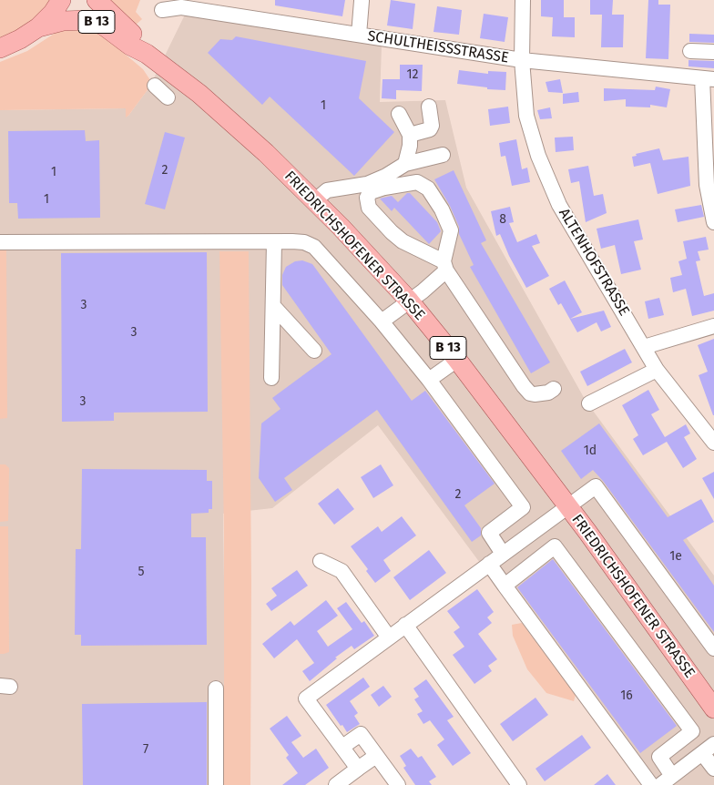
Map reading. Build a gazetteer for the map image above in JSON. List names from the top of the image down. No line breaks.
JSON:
{"streets":{"main road":["B 13","FRIEDRICHSHOFENER STRASSE"],"street":["SCHULTHEISSSTRASSE","ALTENHOFSTRASSE"]},"crossings":[["B 13","FRIEDRICHSHOFENER STRASSE"],["SCHULTHEISSSTRASSE","ALTENHOFSTRASSE"]],"house_numbers":["12","1","2","1","1","8","3","3","3","1d","2","1e","5","16","7"]}
